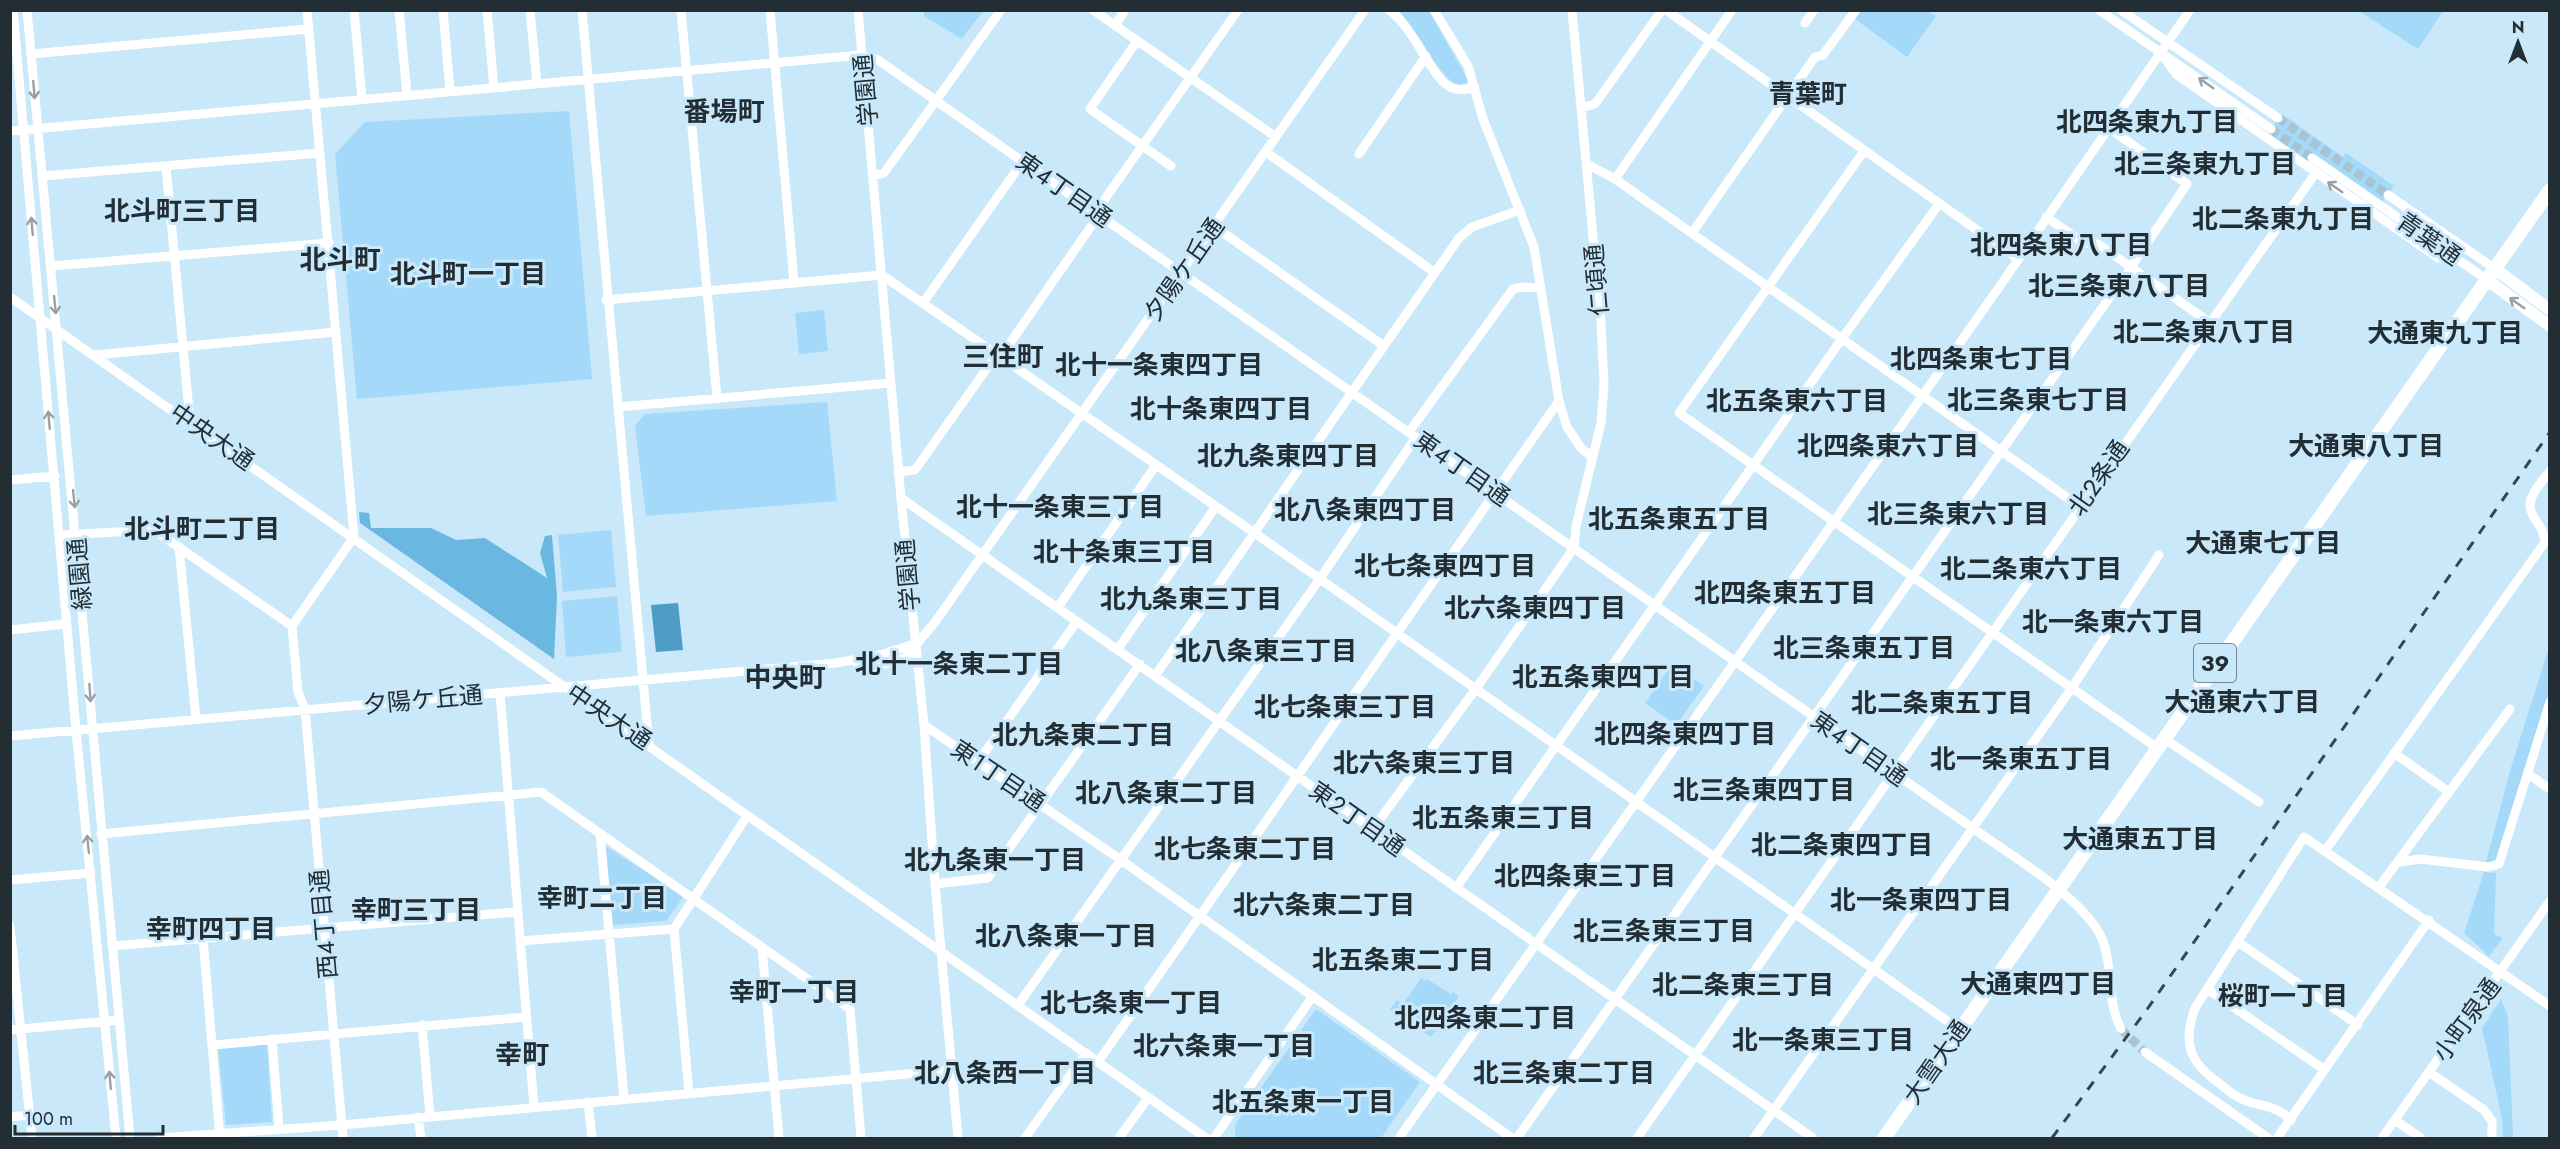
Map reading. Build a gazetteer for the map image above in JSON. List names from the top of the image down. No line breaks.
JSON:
{"streets":{"highway":["39","大雪大通"],"street":["学園通","東4丁目通","青葉通","夕陽ケ丘通","仁頃通","中央大通","北2条通","緑園通","東1丁目通","東2丁目通","西4丁目通","小町泉通"]},"crossings":[["学園通","東4丁目通"],["学園通","夕陽ケ丘通"],["学園通","中央大通"],["学園通","東1丁目通"],["学園通","東2丁目通"],["東4丁目通","夕陽ケ丘通"],["東4丁目通","仁頃通"],["東4丁目通","北2条通"],["東4丁目通","大雪大通"],["青葉通","大雪大通"],["夕陽ケ丘通","中央大通"],["夕陽ケ丘通","緑園通"],["夕陽ケ丘通","東2丁目通"],["夕陽ケ丘通","西4丁目通"],["中央大通","緑園通"],["北2条通","東2丁目通"]],"districts":["青葉町","番場町","北四条東九丁目","北三条東九丁目","北斗町三丁目","北二条東九丁目","北四条東八丁目","北斗町","北斗町一丁目","北三条東八丁目","北二条東八丁目","大通東九丁目","三住町","北四条東七丁目","北十一条東四丁目","北三条東七丁目","北五条東六丁目","北十条東四丁目","北四条東六丁目","大通東八丁目","北九条東四丁目","北十一条東三丁目","北八条東四丁目","北三条東六丁目","北五条東五丁目","北斗町二丁目","大通東七丁目","北十条東三丁目","北七条東四丁目","北二条東六丁目","北四条東五丁目","北九条東三丁目","北六条東四丁目","北一条東六丁目","北三条東五丁目","北八条東三丁目","北十一条東二丁目","北五条東四丁目","中央町","大通東六丁目","北二条東五丁目","北七条東三丁目","北四条東四丁目","北九条東二丁目","北一条東五丁目","北六条東三丁目","北三条東四丁目","北八条東二丁目","北五条東三丁目","大通東五丁目","北二条東四丁目","北七条東二丁目","北九条東一丁目","北四条東三丁目","幸町二丁目","北一条東四丁目","北六条東二丁目","幸町三丁目","幸町四丁目","北三条東三丁目","北八条東一丁目","北五条東二丁目","大通東四丁目","北二条東三丁目","幸町一丁目","桜町一丁目","北七条東一丁目","北四条東二丁目","北一条東三丁目","北六条東一丁目","幸町","北八条西一丁目","北三条東二丁目","北五条東一丁目"],"scale_bar":"100 m","north":"top"}
